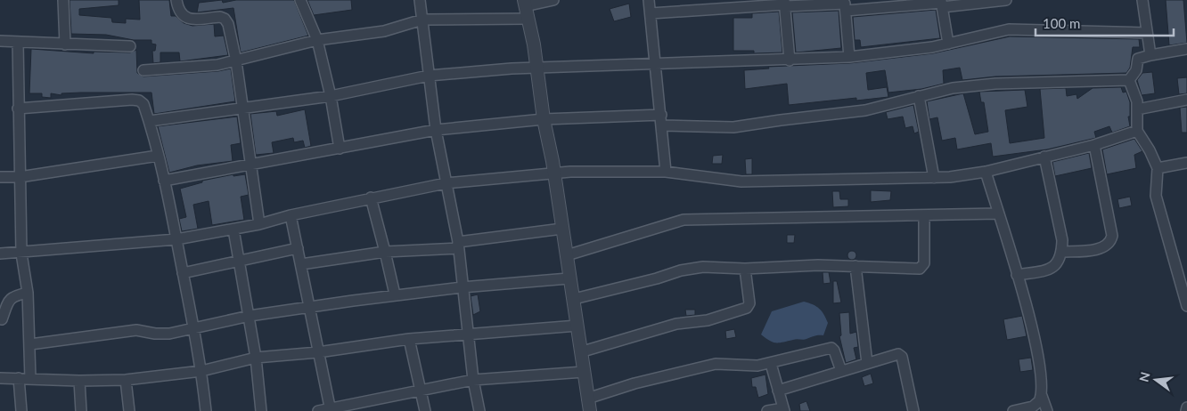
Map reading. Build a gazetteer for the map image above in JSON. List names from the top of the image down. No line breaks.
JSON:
{"scale_bar":"100 m","north":"left"}
